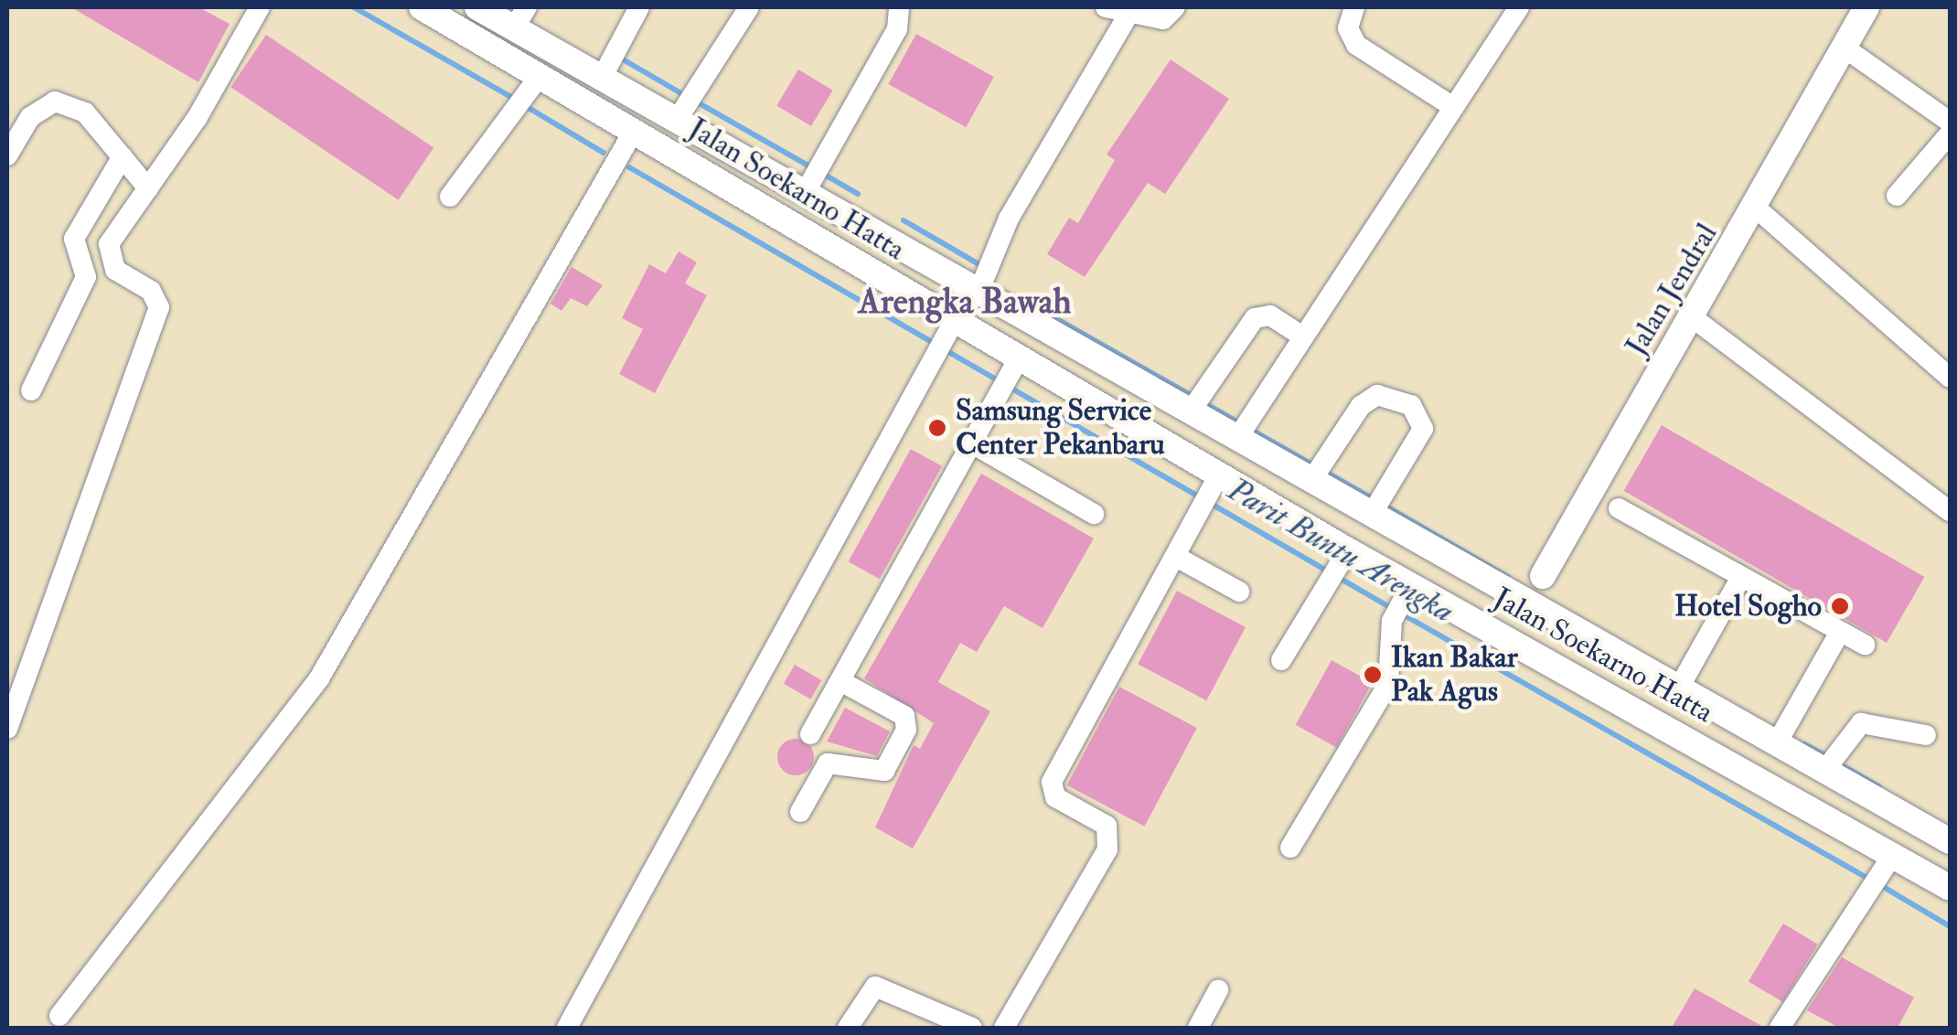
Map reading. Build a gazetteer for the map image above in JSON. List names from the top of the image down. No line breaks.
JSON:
{"streets":{"main road":["Jalan Soekarno Hatta","Jalan Jendral"]},"crossings":[["Jalan Soekarno Hatta","Jalan Jendral"]],"districts":["Arengka Bawah"],"water":["Parit Buntu Arengka"],"places":["Samsung Service Center Pekanbaru","Hotel Sogho","Ikan Bakar Pak Agus"]}
